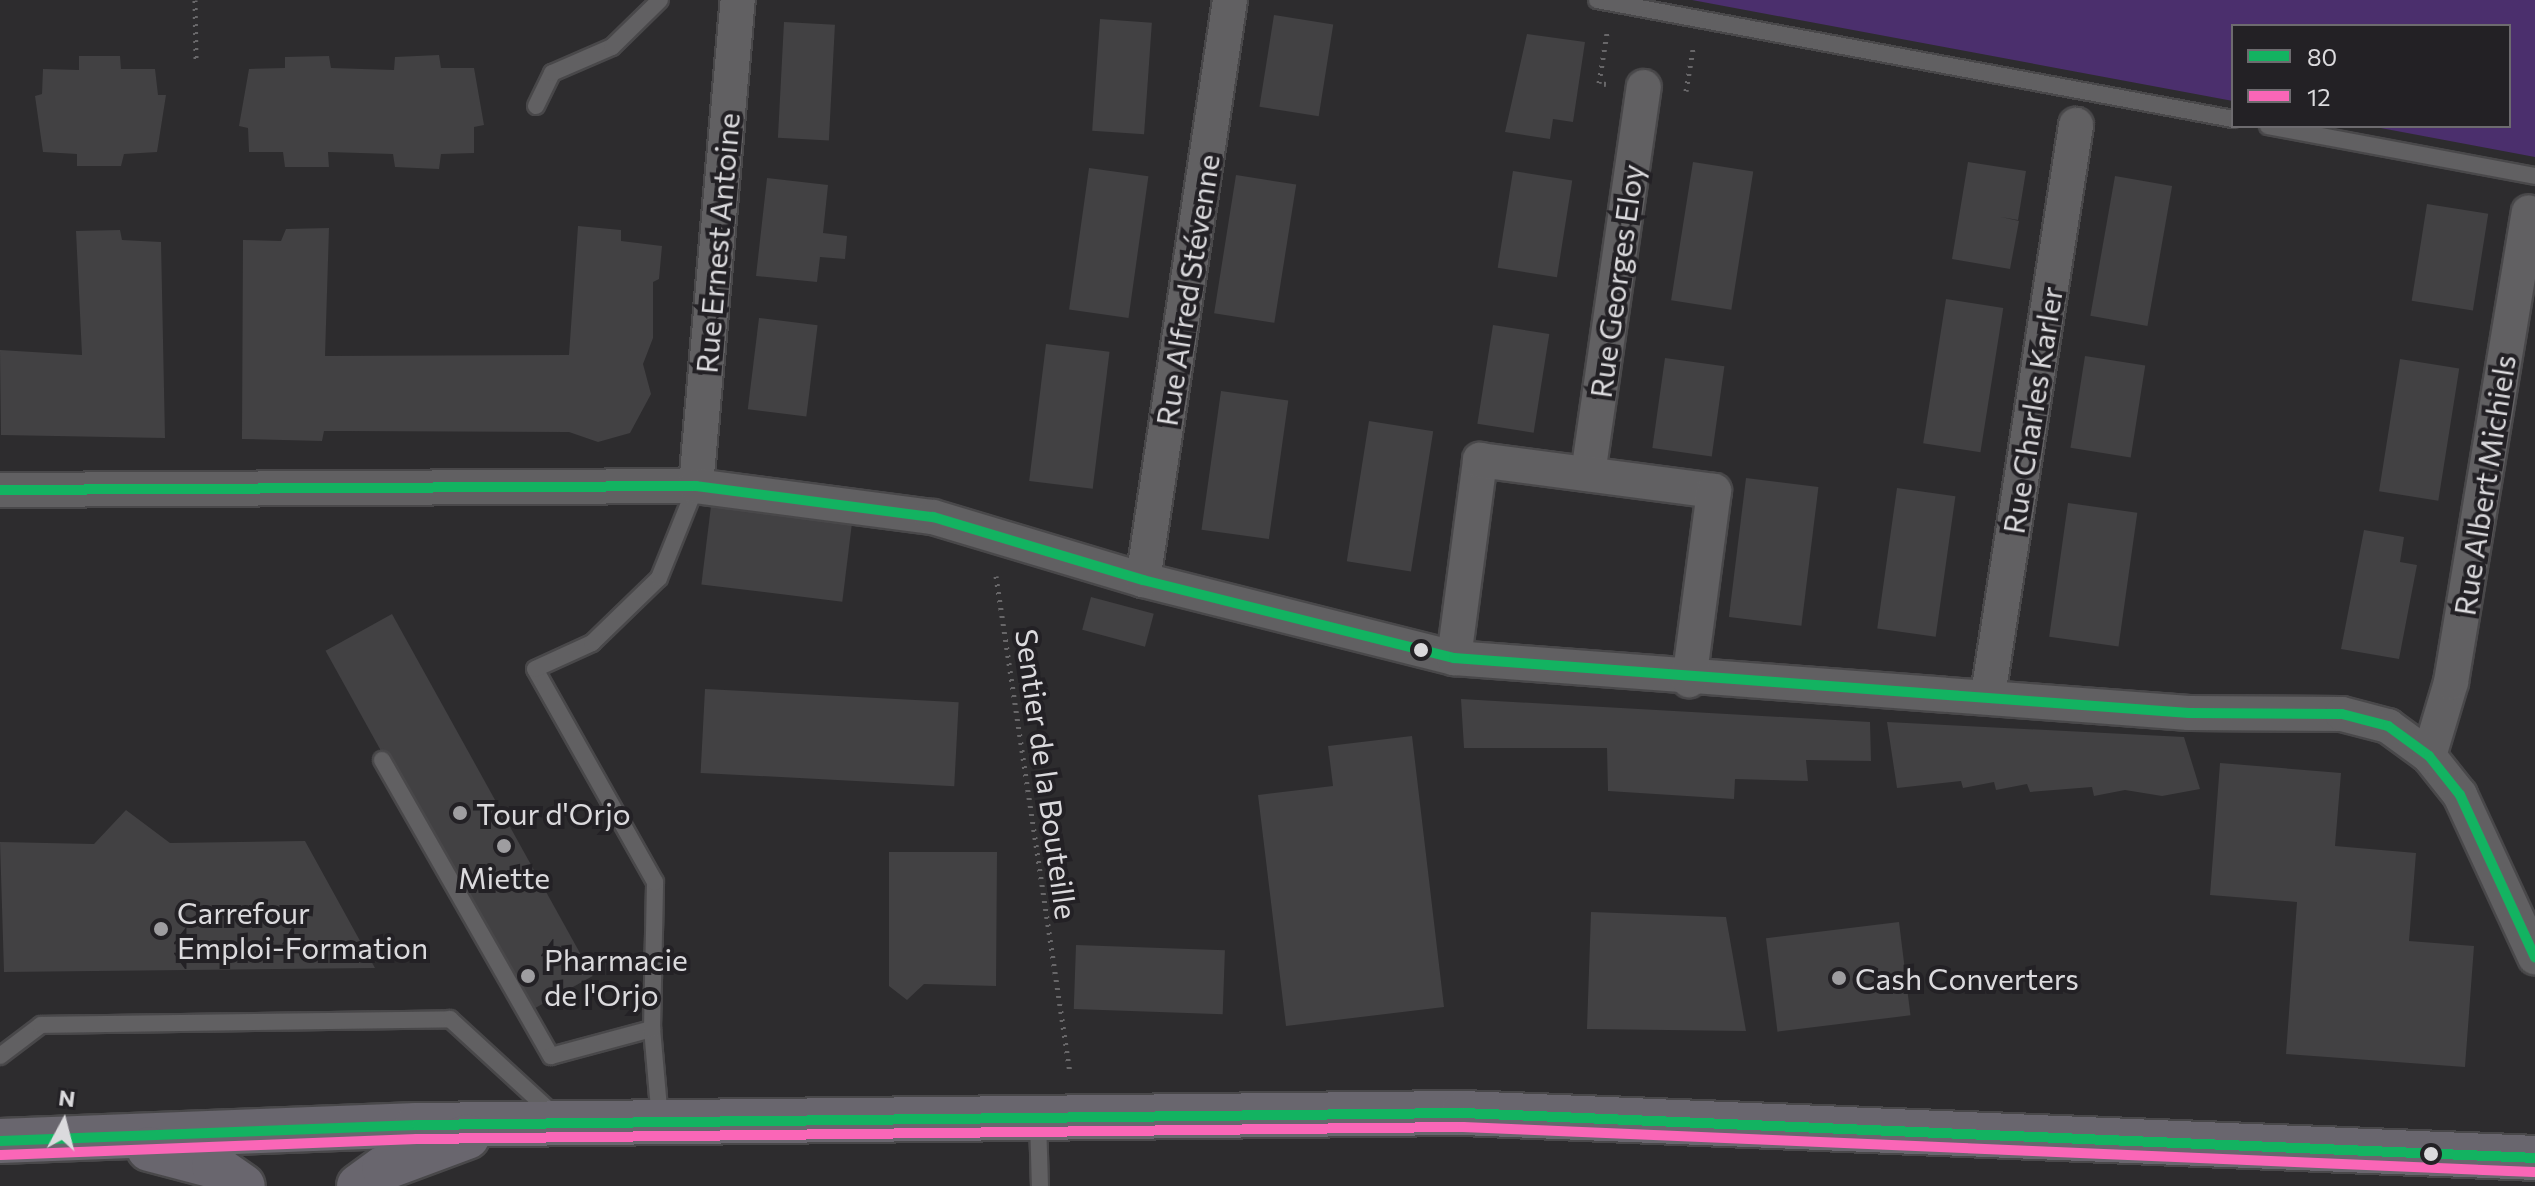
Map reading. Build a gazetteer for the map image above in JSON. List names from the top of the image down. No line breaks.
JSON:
{"streets":{"street":["Rue Ernest Antoine","Rue Georges Eloy","Rue Alfred Stévenne","Rue Charles Karler","Rue Albert Michiels"],"path":["Sentier de la Bouteille"]},"places":["Tour d'Orjo","Miette","Carrefour Emploi-Formation","Pharmacie de l'Orjo","Cash Converters"],"lines":["transit line 80","transit line 12"],"legend":["80","12"],"north":"top"}
